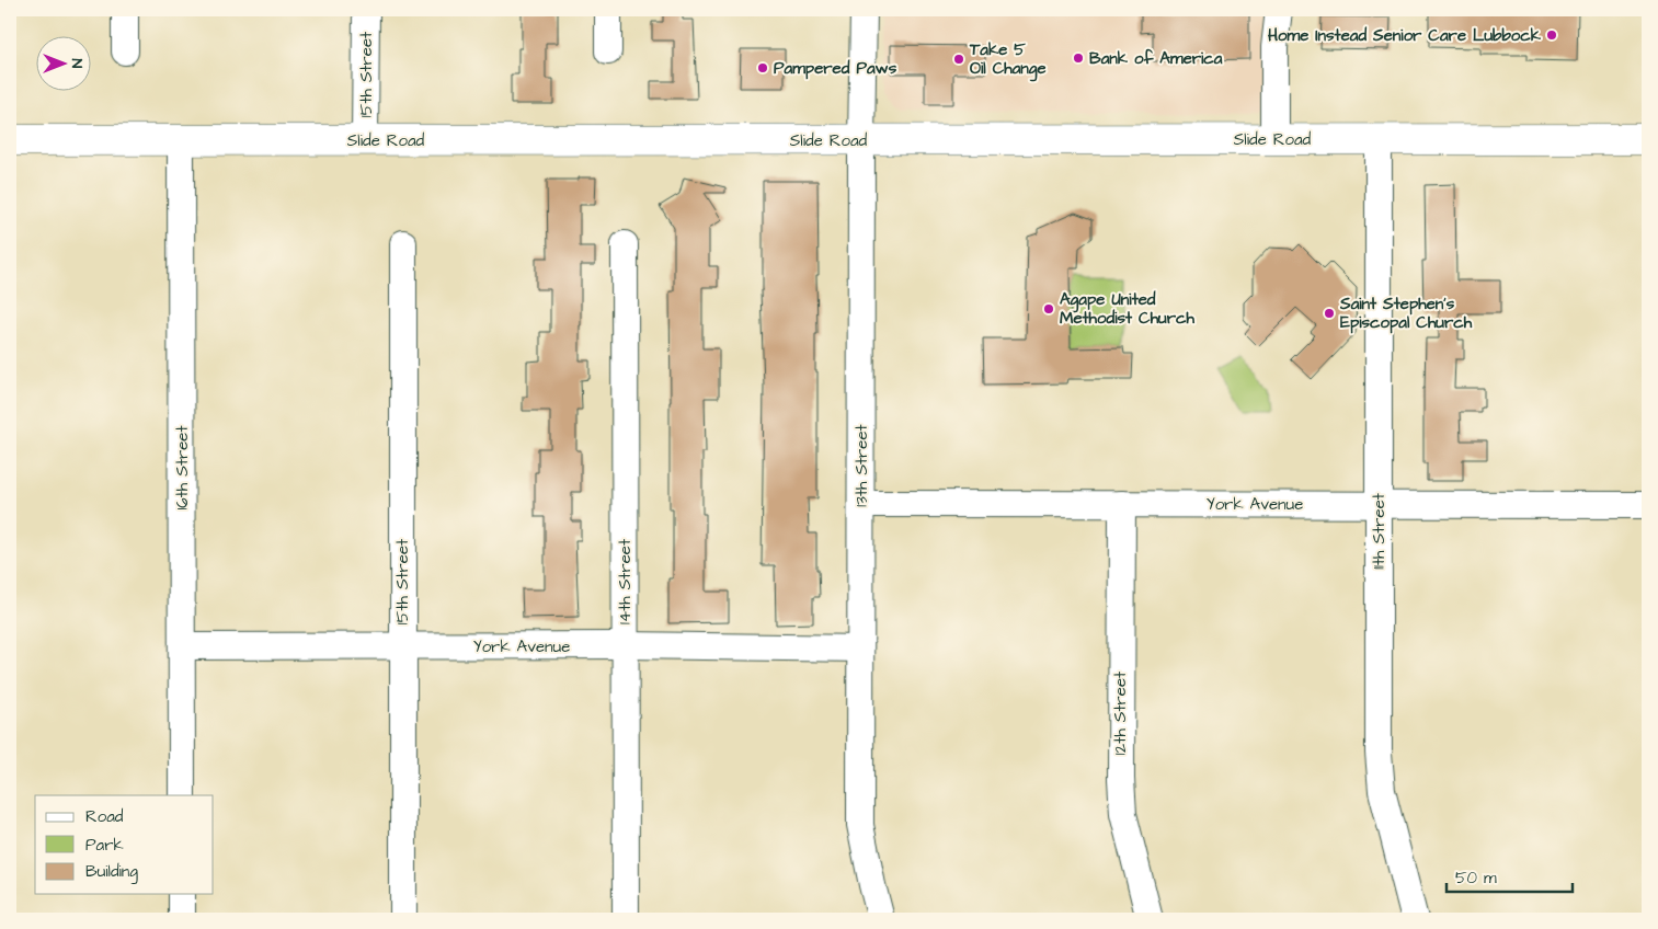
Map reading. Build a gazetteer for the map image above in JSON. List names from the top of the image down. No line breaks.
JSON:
{"streets":{"main road":["Slide Road"],"street":["15th Street","13th Street","16th Street","York Avenue","11th Street","14th Street","12th Street"]},"crossings":[["15th Street","Slide Road"],["15th Street","York Avenue"],["Slide Road","13th Street"],["Slide Road","16th Street"],["Slide Road","11th Street"],["13th Street","York Avenue"],["16th Street","York Avenue"],["York Avenue","11th Street"],["York Avenue","14th Street"],["York Avenue","12th Street"]],"places":["Home Instead Senior Care Lubbock","Bank of America","Take 5 Oil Change","Pampered Paws","Agape United Methodist Church","Saint Stephen's Episcopal Church"],"legend":["Road","Park","Building"],"scale_bar":"50 m","north":"right"}
